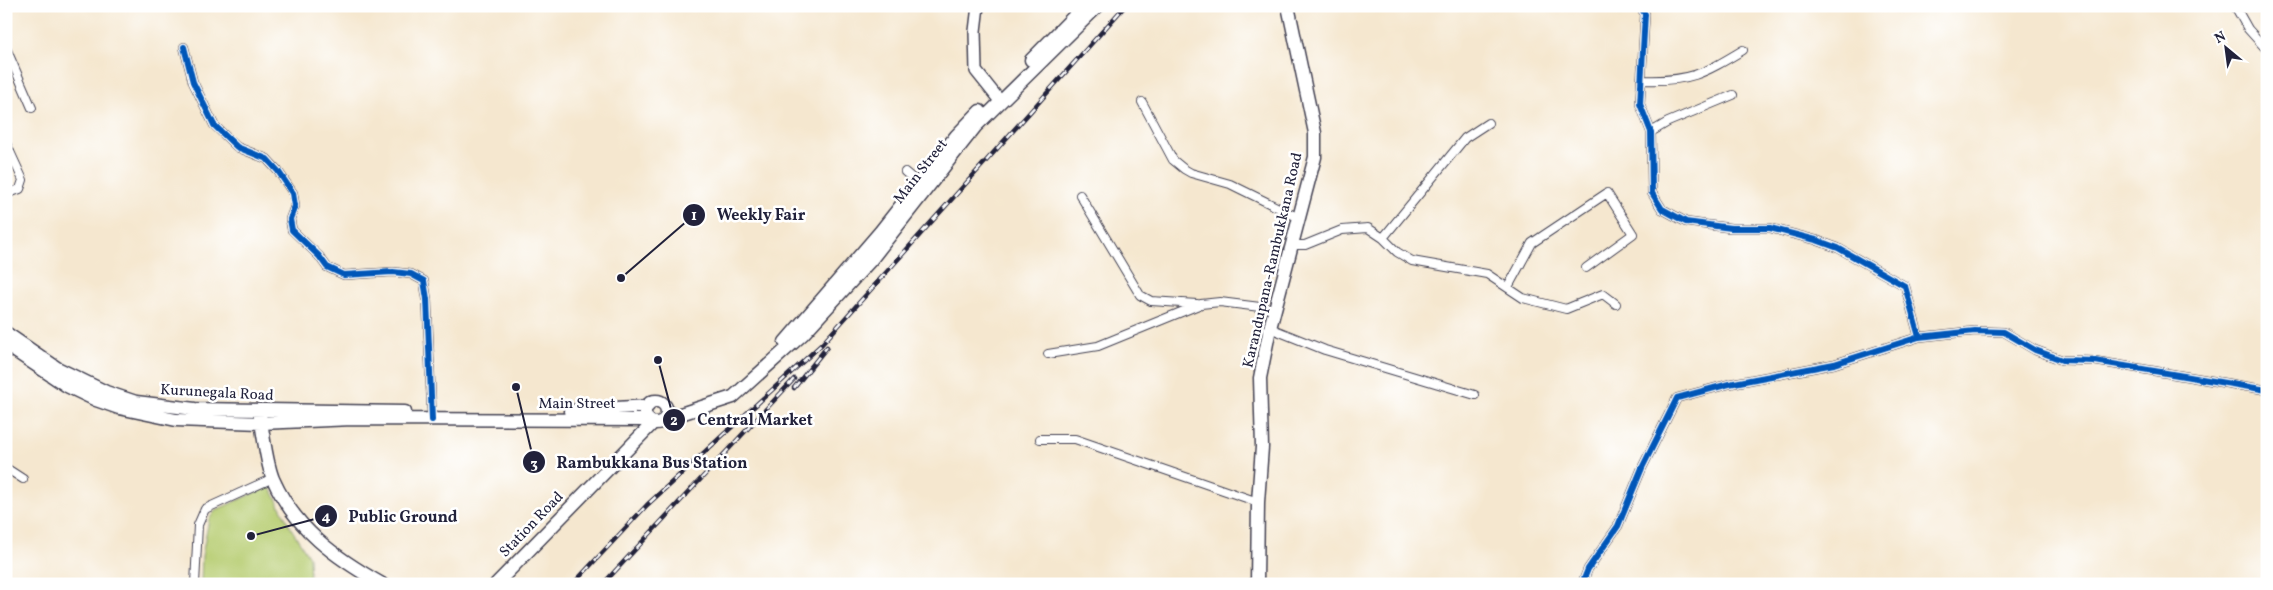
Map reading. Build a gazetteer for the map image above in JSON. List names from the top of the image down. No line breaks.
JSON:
{"streets":{"main road":["Main Street","Karandupana-Rambukkana Road","Kurunegala Road","Station Road"]},"crossings":[["Main Street","Kurunegala Road"],["Main Street","Station Road"]],"places":["Weekly Fair","Central Market","Rambukkana Bus Station","Public Ground"],"north":"top left"}
